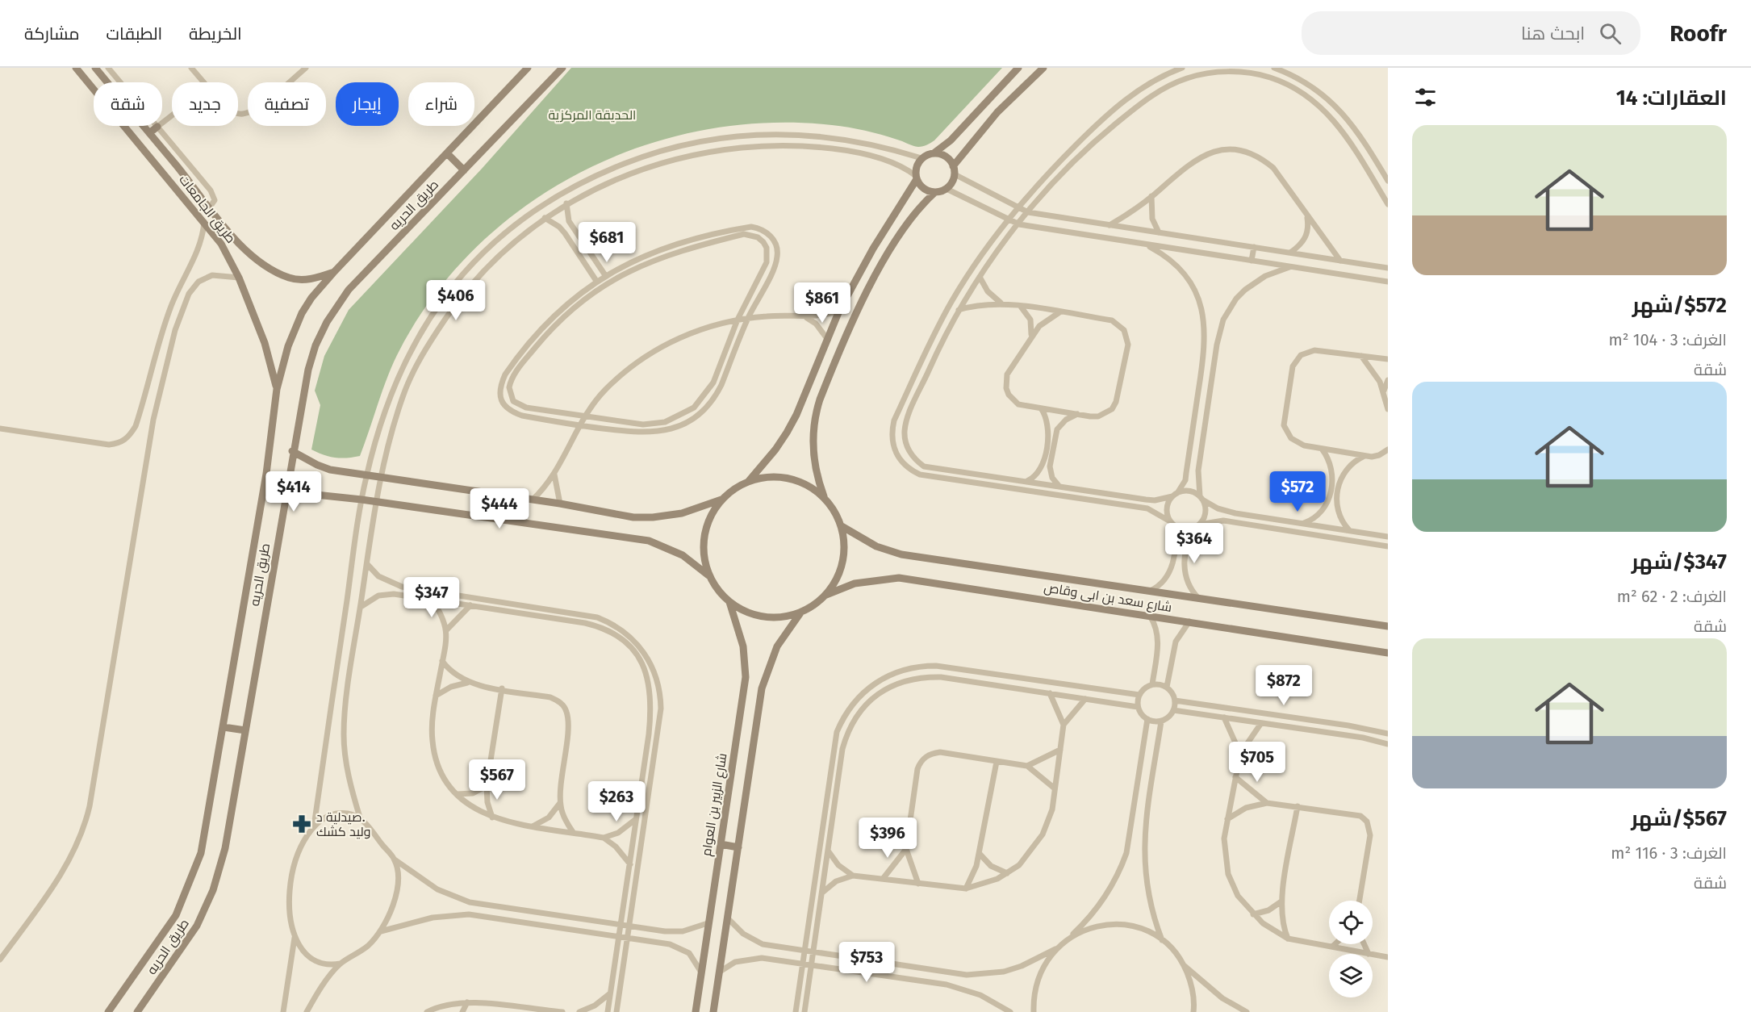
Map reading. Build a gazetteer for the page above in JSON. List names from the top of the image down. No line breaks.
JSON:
{"streets":{"street":["طريق الحريه","طريق الجامعات","شارع سعد بن ابى وقاص","شارع الزبير بن العوام"]},"crossings":[["طريق الحريه","طريق الجامعات"],["شارع سعد بن ابى وقاص","شارع الزبير بن العوام"]],"parks":["الحديقة المركزية"],"places":{"pharmacy":["صيدلية د. وليد كشك"]},"page":{"header":"Roofr","search":"ابحث هنا","nav":["الخريطة","الطبقات","مشاركة"],"heading":"العقارات: 14","chip":["شراء","إيجار","تصفية","جديد","شقة"],"list":[{"name":"$572/شهر","note":"الغرف: 3 · 104 m² · شقة"},{"name":"$347/شهر","note":"الغرف: 2 · 62 m² · شقة"},{"name":"$567/شهر","note":"الغرف: 3 · 116 m² · شقة"}],"price":["$681","$406","$861","$414","$572","$444","$364","$347","$872","$705","$567","$263","$396","$753"]}}
